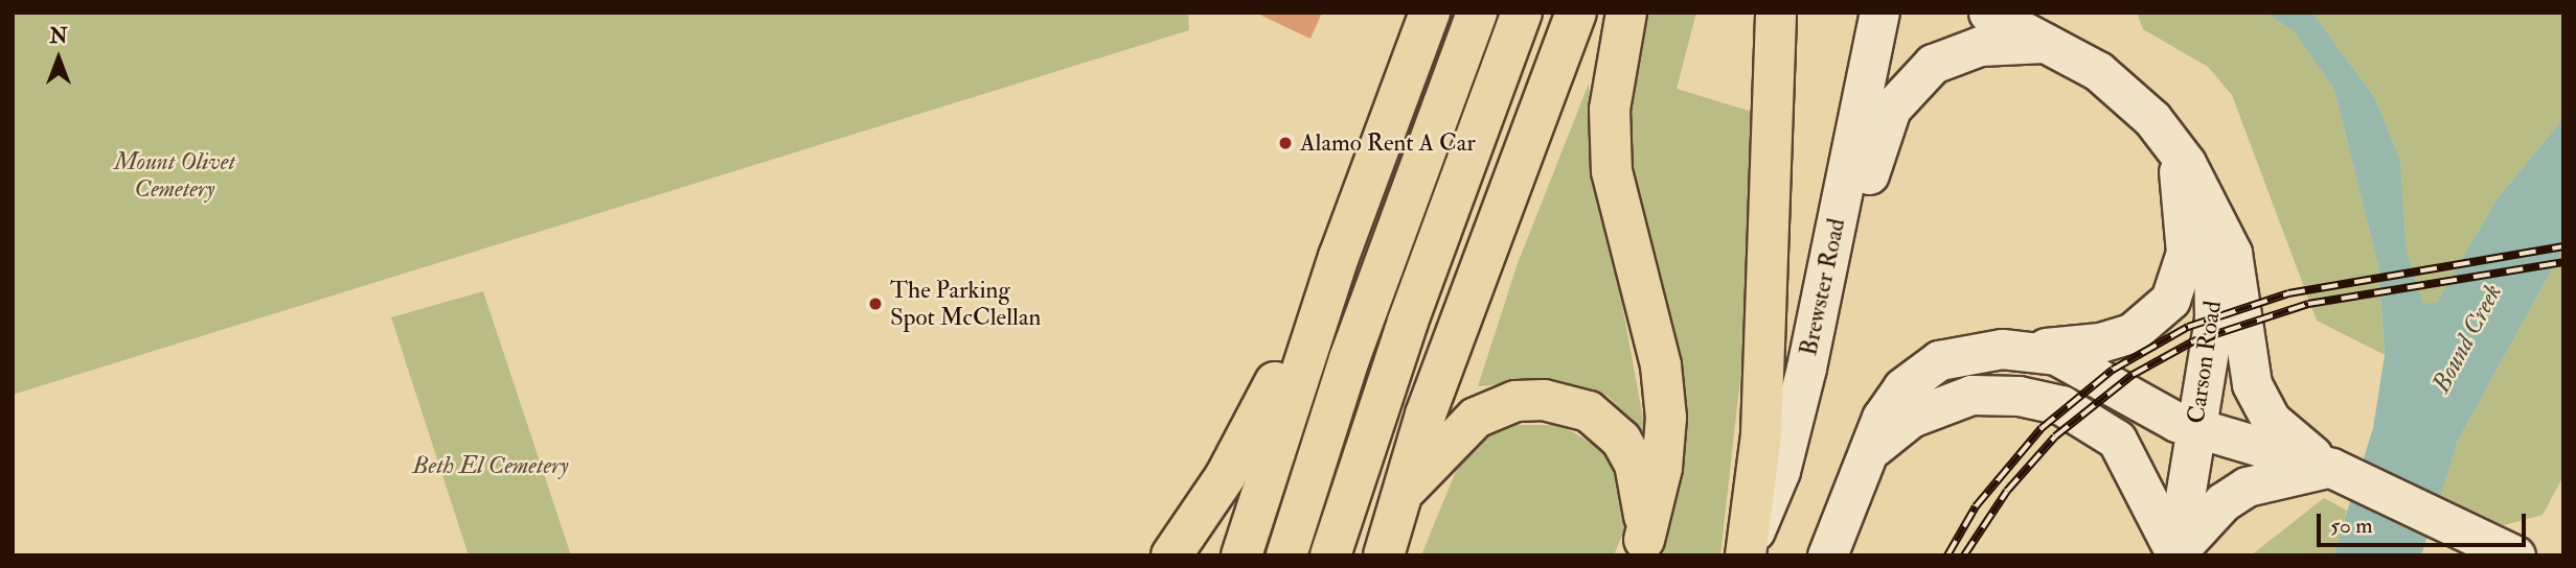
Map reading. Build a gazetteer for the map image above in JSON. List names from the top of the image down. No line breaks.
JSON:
{"streets":{"street":["Brewster Road","Carson Road"]},"water":["Bound Creek"],"parks":["Mount Olivet Cemetery","Beth El Cemetery"],"places":["Alamo Rent A Car","The Parking Spot McClellan"],"scale_bar":"50 m","north":"top"}
